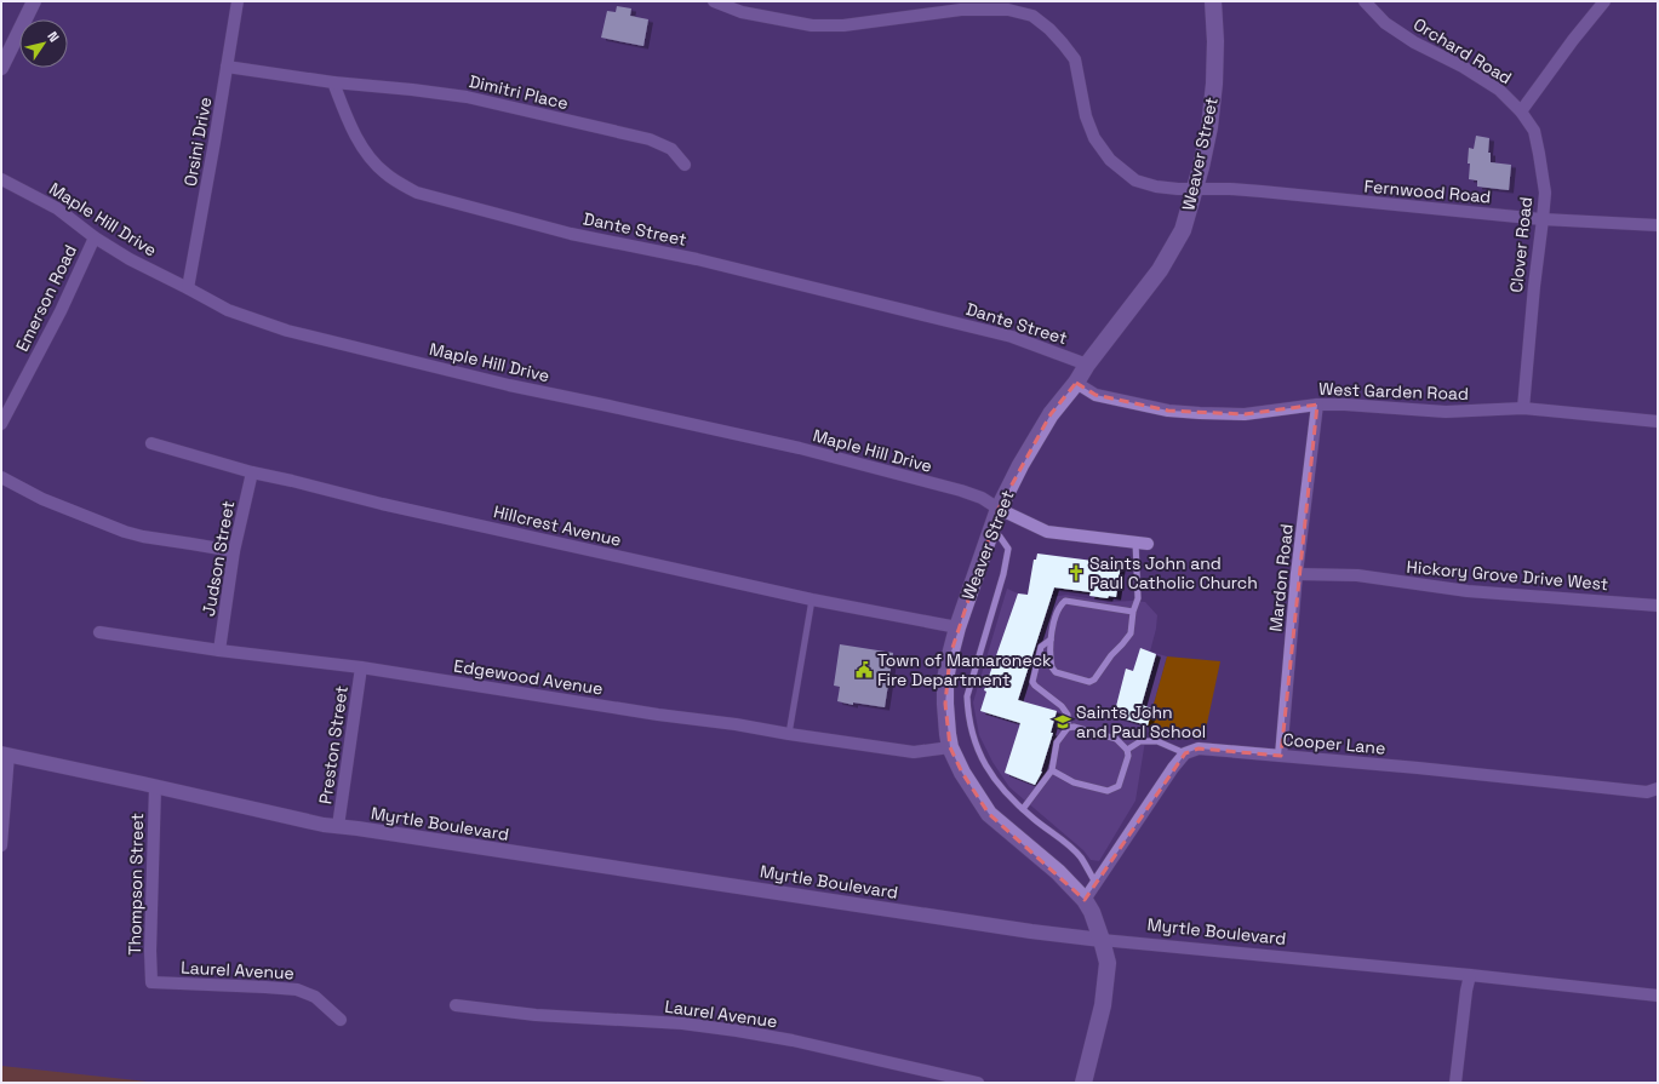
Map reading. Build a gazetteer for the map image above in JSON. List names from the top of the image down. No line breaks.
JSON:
{"streets":{"main road":["Weaver Street"],"street":["Orchard Road","Dimitri Place","Orsini Drive","Fernwood Road","Maple Hill Drive","Dante Street","Clover Road","Emerson Road","West Garden Road","Hillcrest Avenue","Judson Street","Hickory Grove Drive West","Mardon Road","Edgewood Avenue","Cooper Lane","Preston Street","Myrtle Boulevard","Thompson Street","Laurel Avenue"]},"crossings":[["Orchard Road","Clover Road"],["Dimitri Place","Dante Street"],["Orsini Drive","Maple Hill Drive"],["Weaver Street","Fernwood Road"],["Weaver Street","Maple Hill Drive"],["Weaver Street","Dante Street"],["Weaver Street","West Garden Road"],["Weaver Street","Hillcrest Avenue"],["Weaver Street","Edgewood Avenue"],["Weaver Street","Myrtle Boulevard"],["Fernwood Road","Clover Road"],["Maple Hill Drive","Emerson Road"],["Clover Road","West Garden Road"],["West Garden Road","Mardon Road"],["Hillcrest Avenue","Judson Street"],["Judson Street","Edgewood Avenue"],["Hickory Grove Drive West","Mardon Road"],["Mardon Road","Cooper Lane"],["Edgewood Avenue","Preston Street"],["Preston Street","Myrtle Boulevard"],["Myrtle Boulevard","Thompson Street"],["Thompson Street","Laurel Avenue"]],"places":{"church":["Saints John and Paul Catholic Church"],"public building":["Town of Mamaroneck Fire Department"],"school or university":["Saints John and Paul School"]},"north":"top right"}
